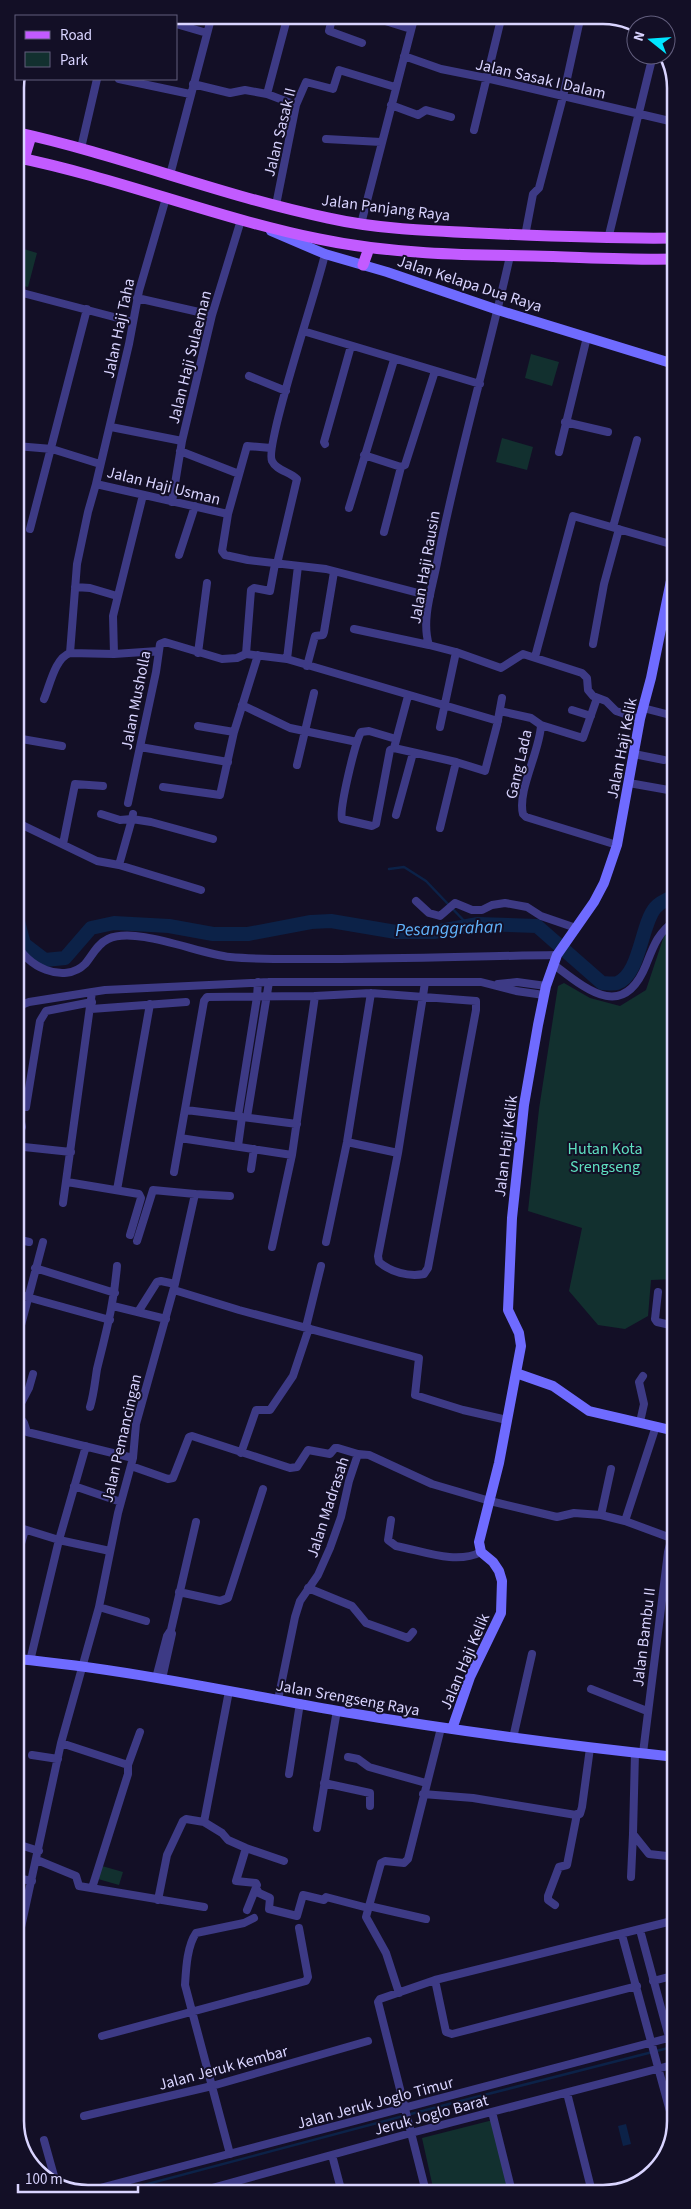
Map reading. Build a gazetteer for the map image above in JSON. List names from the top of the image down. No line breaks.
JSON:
{"streets":{"main road":["Jalan Panjang Raya"],"street":["Jalan Sasak I Dalam","Jalan Sasak II","Jalan Kelapa Dua Raya","Jalan Haji Taha","Jalan Haji Sulaeman","Jalan Haji Usman","Jalan Haji Rausin","Jalan Musholla","Jalan Haji Kelik","Gang Lada","Jalan Pemancingan","Jalan Madrasah","Jalan Bambu II","Jalan Srengseng Raya","Jalan Jeruk Kembar","Jalan Jeruk Joglo Timur","Jeruk Joglo Barat"]},"crossings":[["Jalan Sasak II","Jalan Panjang Raya"],["Jalan Kelapa Dua Raya","Jalan Haji Rausin"],["Jalan Haji Taha","Jalan Haji Usman"],["Jalan Haji Sulaeman","Jalan Haji Usman"],["Jalan Haji Usman","Jalan Haji Rausin"],["Jalan Haji Kelik","Gang Lada"],["Jalan Haji Kelik","Jalan Madrasah"],["Jalan Haji Kelik","Jalan Srengseng Raya"],["Jalan Pemancingan","Jalan Srengseng Raya"],["Jalan Madrasah","Jalan Srengseng Raya"],["Jalan Bambu II","Jalan Srengseng Raya"]],"water":["Pesanggrahan"],"parks":["Hutan Kota Srengseng"],"legend":["Road","Park"],"scale_bar":"100 m","north":"left"}
